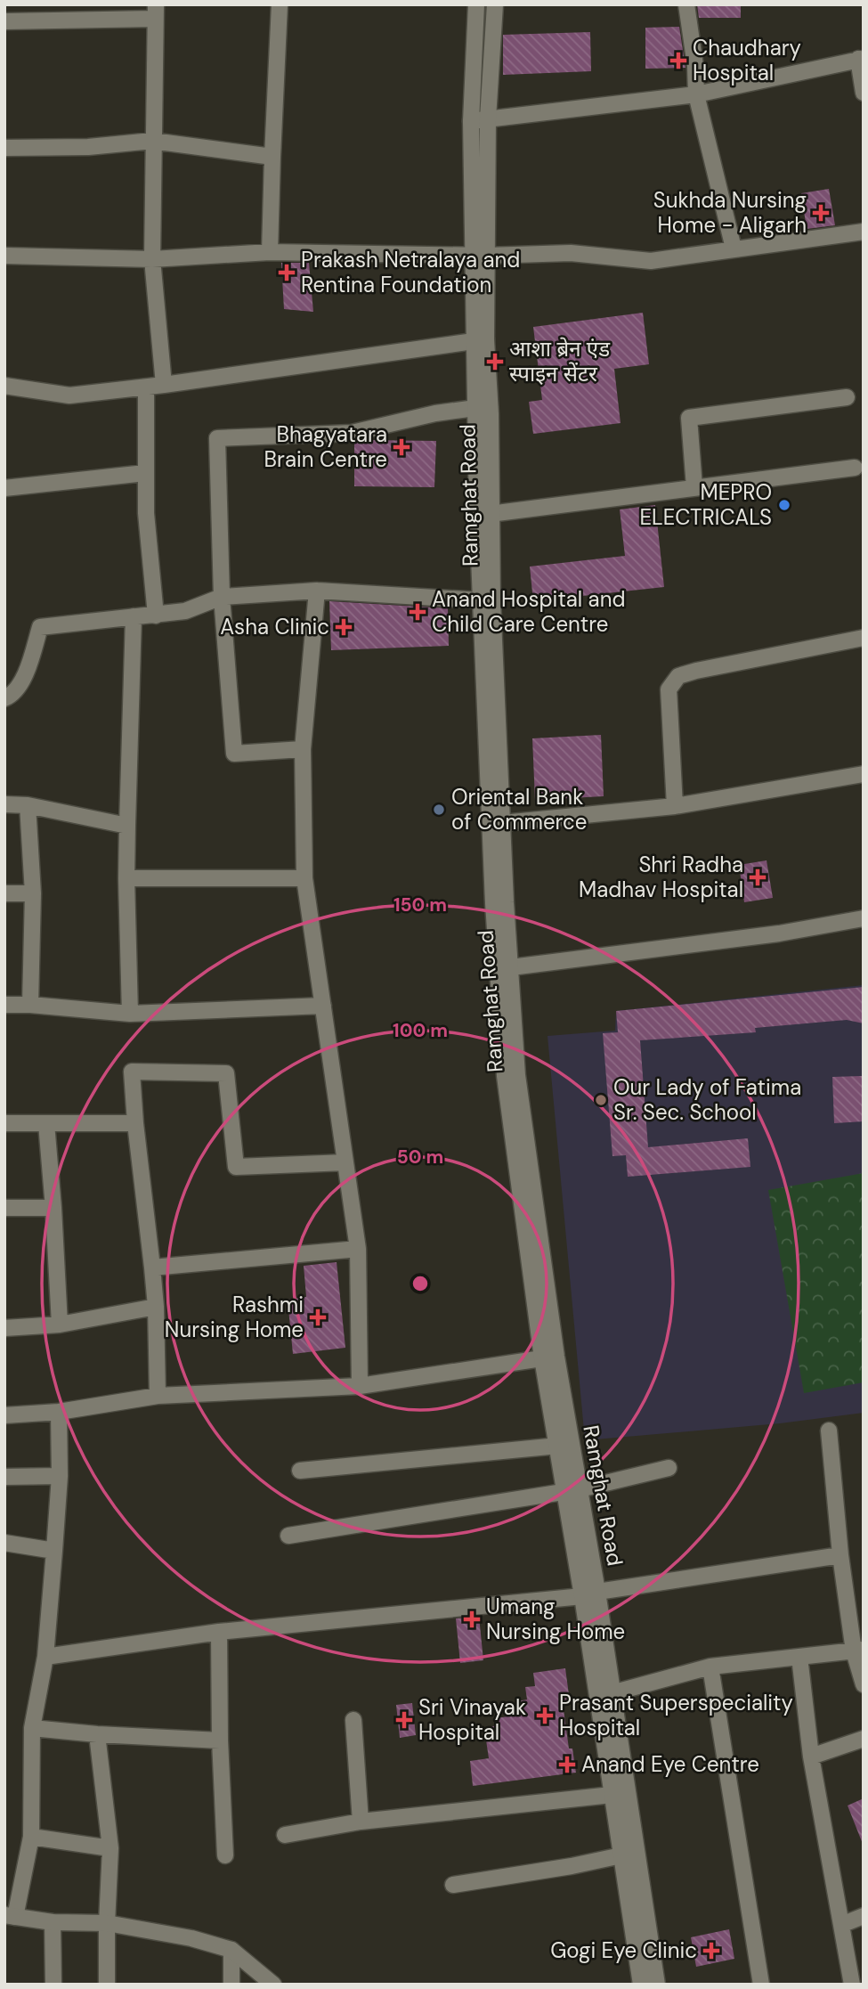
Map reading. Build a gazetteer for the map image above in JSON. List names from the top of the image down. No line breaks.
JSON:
{"streets":{"street":["Ramghat Road"]},"places":{"health":["Chaudhary Hospital","Sukhda Nursing Home - Aligarh","Prakash Netralaya and Rentina Foundation","आशा ब्रेन एंड स्पाइन सेंटर","Bhagyatara Brain Centre","Anand Hospital and Child Care Centre","Asha Clinic","Shri Radha Madhav Hospital","Rashmi Nursing Home","Umang Nursing Home","Prasant Superspeciality Hospital","Sri Vinayak Hospital","Anand Eye Centre","Gogi Eye Clinic"],"other":["MEPRO ELECTRICALS","Oriental Bank of Commerce","Our Lady of Fatima Sr. Sec. School"]},"rings":["150 m","100 m","50 m"]}
